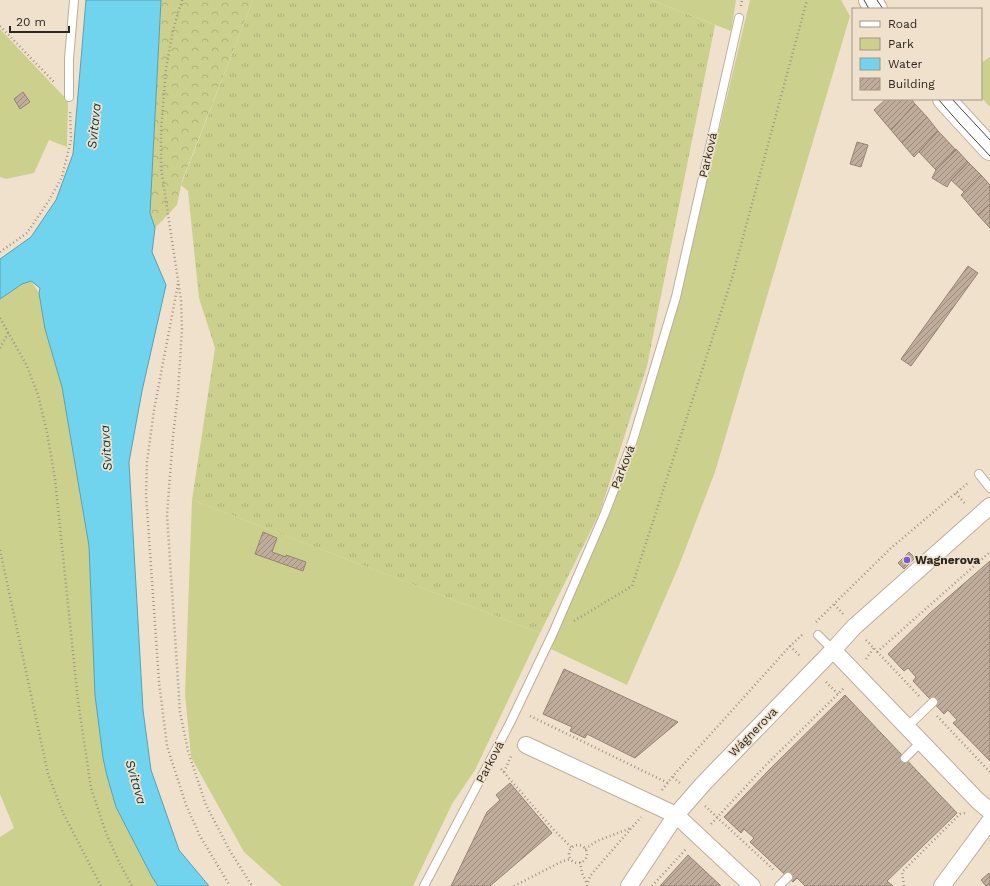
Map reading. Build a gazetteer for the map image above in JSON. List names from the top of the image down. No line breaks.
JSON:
{"streets":{"street":["Wágnerova"],"lane":["Parková"]},"water":["Svitava"],"places":["Wagnerova"],"legend":["Road","Park","Water","Building"],"scale_bar":"20 m"}
